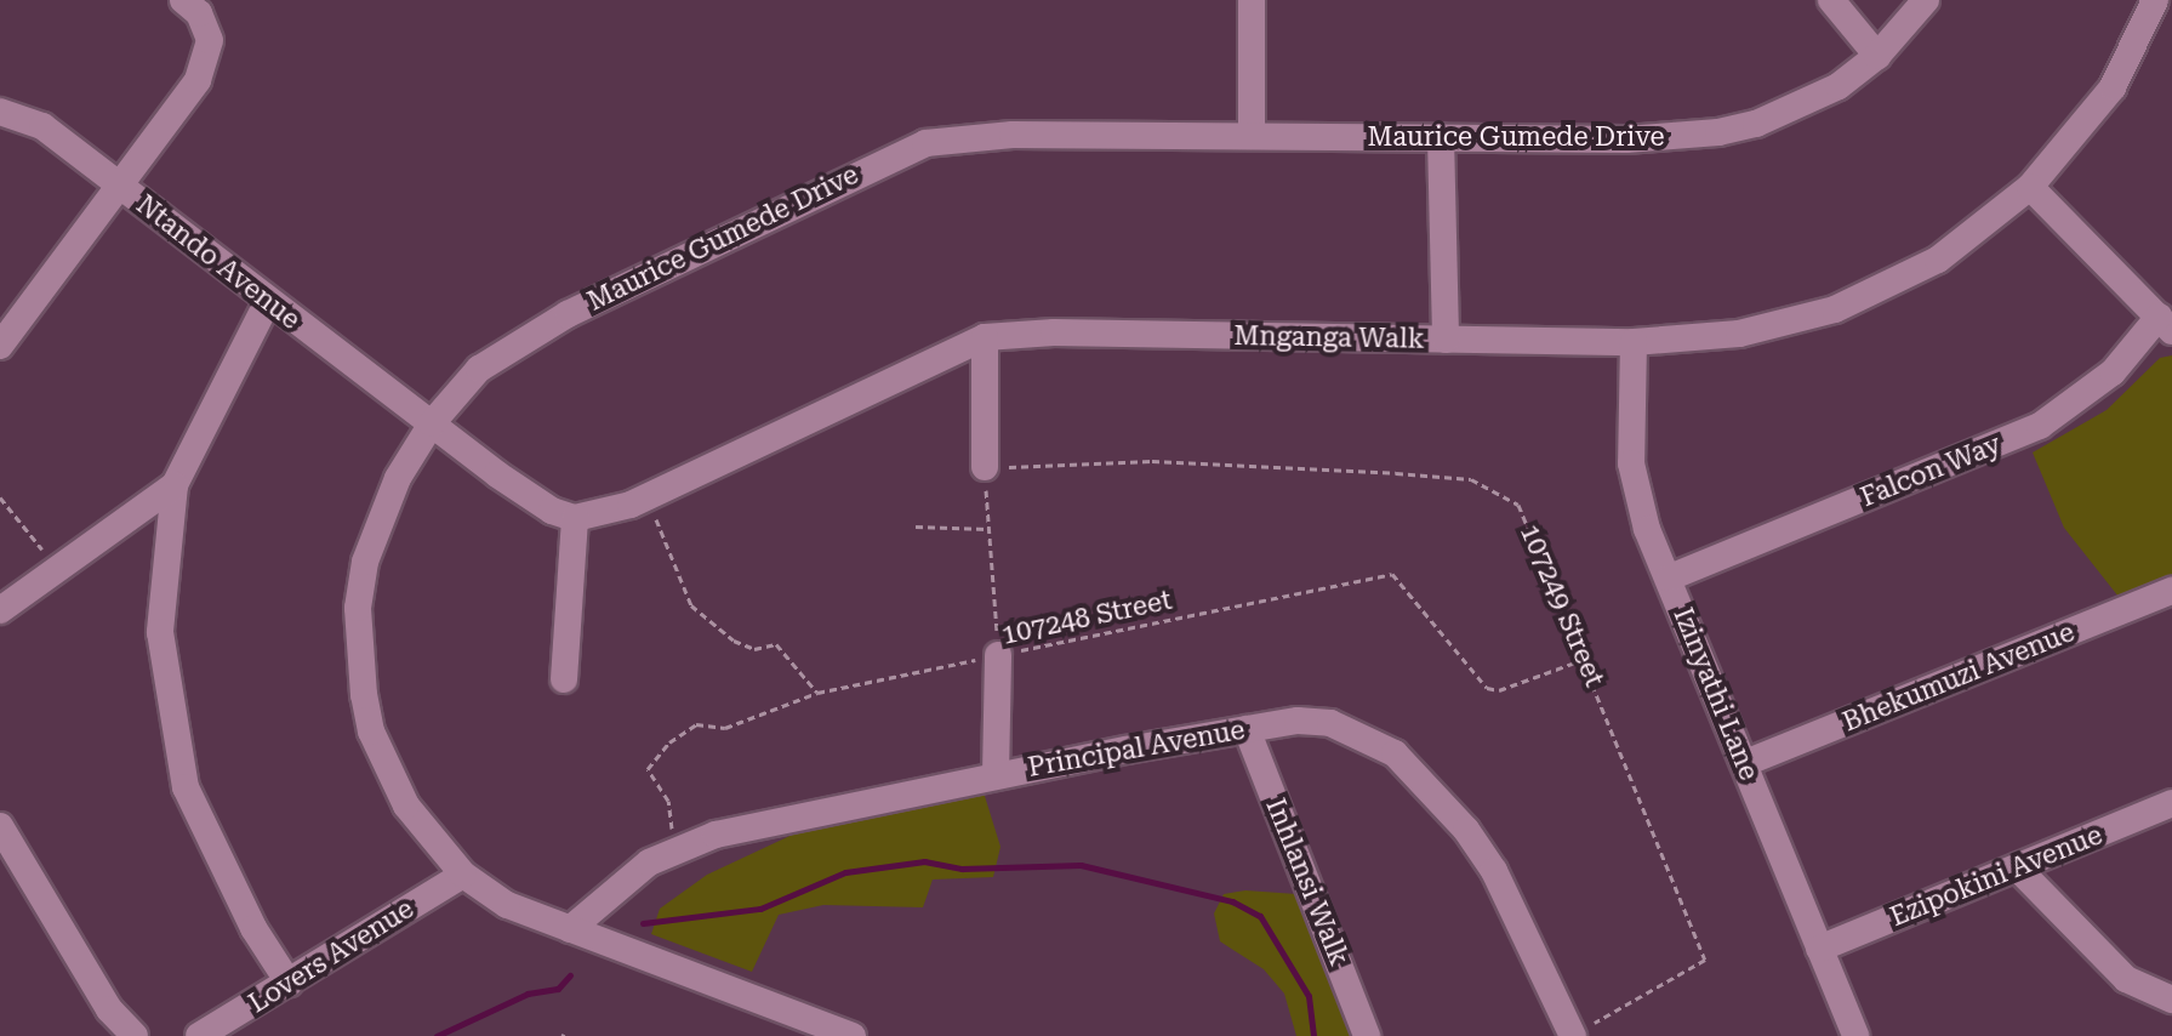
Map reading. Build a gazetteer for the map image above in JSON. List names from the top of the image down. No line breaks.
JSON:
{"streets":{"street":["Maurice Gumede Drive","Ntando Avenue","Mnganga Walk","Falcon Way","Bhekumuzi Avenue","Izinyathi Lane","Principal Avenue","Ezipokini Avenue","Inhlansi Walk","Lovers Avenue"],"path":["107249 Street","107248 Street"]},"crossings":[["Maurice Gumede Drive","Ntando Avenue"],["Maurice Gumede Drive","Principal Avenue"],["Maurice Gumede Drive","Lovers Avenue"],["Mnganga Walk","Izinyathi Lane"],["Falcon Way","Izinyathi Lane"],["107249 Street","107248 Street"],["107249 Street","Principal Avenue"],["107248 Street","Principal Avenue"],["Bhekumuzi Avenue","Izinyathi Lane"],["Izinyathi Lane","Ezipokini Avenue"],["Principal Avenue","Inhlansi Walk"]]}
